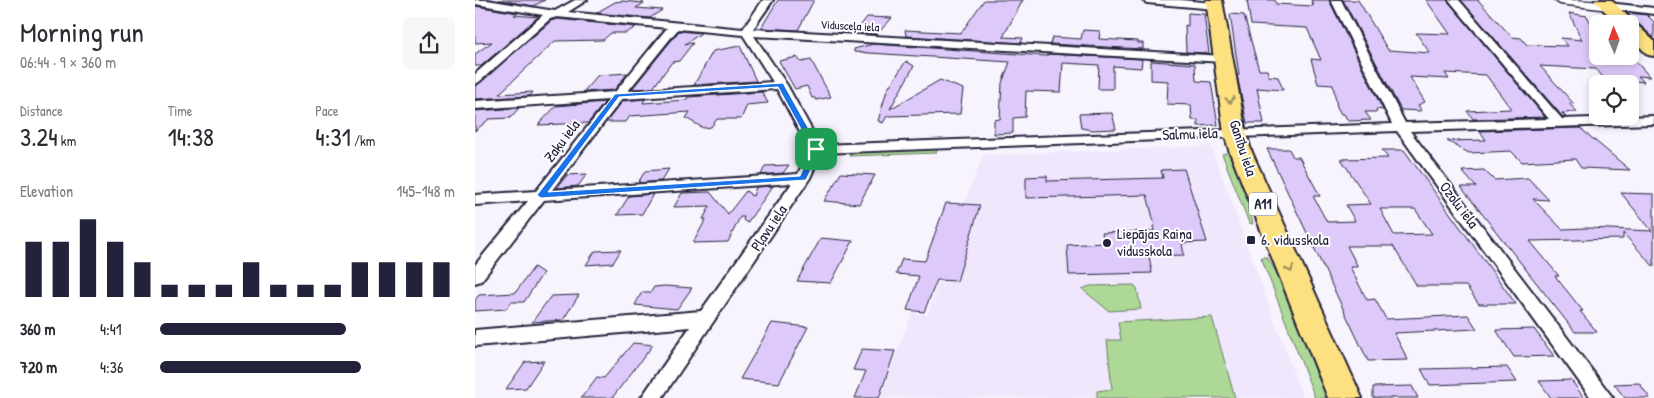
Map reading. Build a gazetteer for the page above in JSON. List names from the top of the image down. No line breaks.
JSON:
{"streets":{"highway":["Ganību iela","A11"],"street":["Vidusceļa iela","Salmu iela","Zaķu iela","Ozolu iela","Pļavu iela"]},"crossings":[["Vidusceļa iela","Zaķu iela"],["Vidusceļa iela","Ganību iela"],["Salmu iela","Ganību iela"],["Salmu iela","Ozolu iela"],["Salmu iela","Pļavu iela"]],"one_way":["Ganību iela"],"places":{"transit":["6. vidusskola"],"other":["Liepājas Raiņa vidusskola"]},"north":"top","page":{"heading":["Morning run","06:44 · 9 × 360 m"],"stats":[["Distance","3.24 km"],["Time","14:38"],["Pace","4:31 /km"]],"chart":["Elevation","145–148 m"],"list":[{"name":"360 m","note":"4:41"},{"name":"720 m","note":"4:36"}]}}
